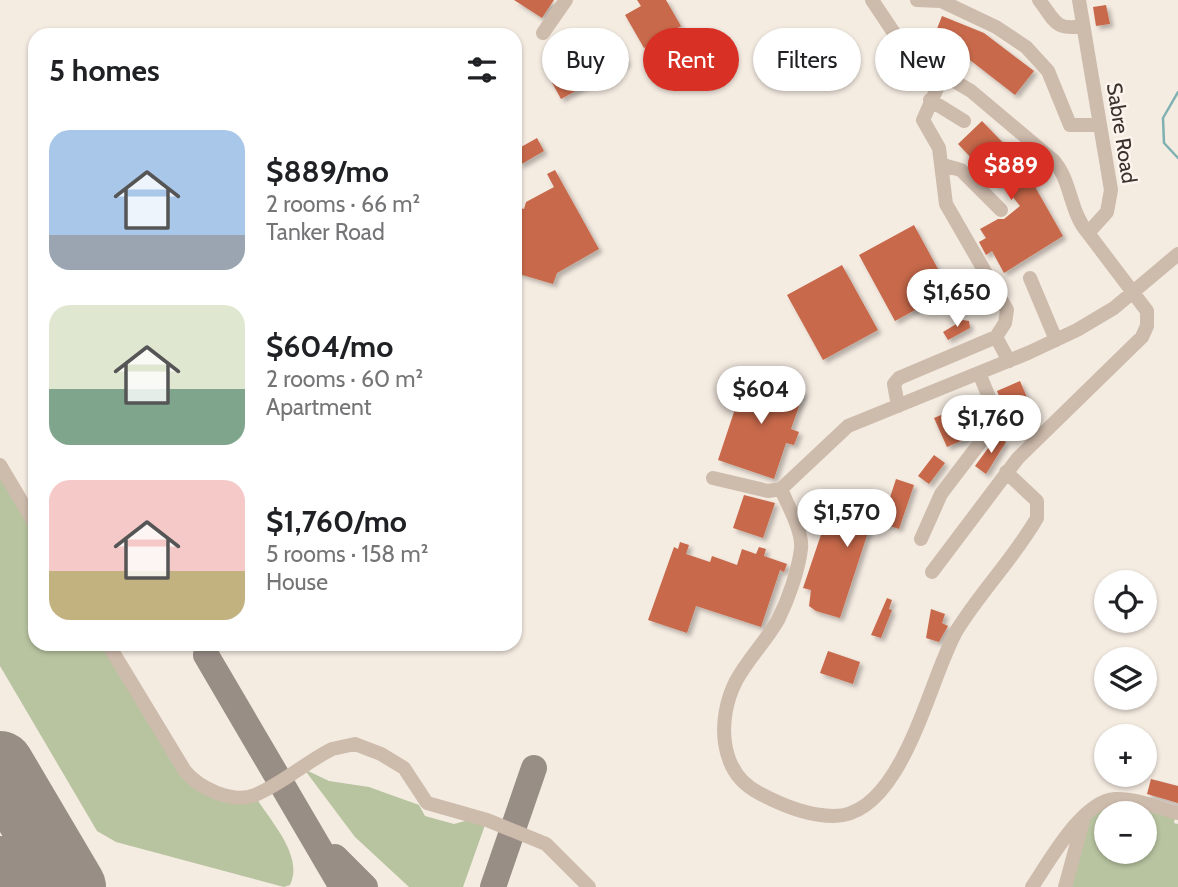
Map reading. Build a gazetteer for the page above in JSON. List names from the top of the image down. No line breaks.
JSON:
{"streets":{"street":["Sabre Road"]},"page":{"chip":["Buy","Rent","Filters","New"],"heading":"5 homes","list":[{"name":"$889/mo","note":"2 rooms · 66 m² · Tanker Road"},{"name":"$604/mo","note":"2 rooms · 60 m² · Apartment"},{"name":"$1,760/mo","note":"5 rooms · 158 m² · House"}],"price":["$889","$1,650","$604","$1,760","$1,570"],"map_buttons":["+","−"]}}
